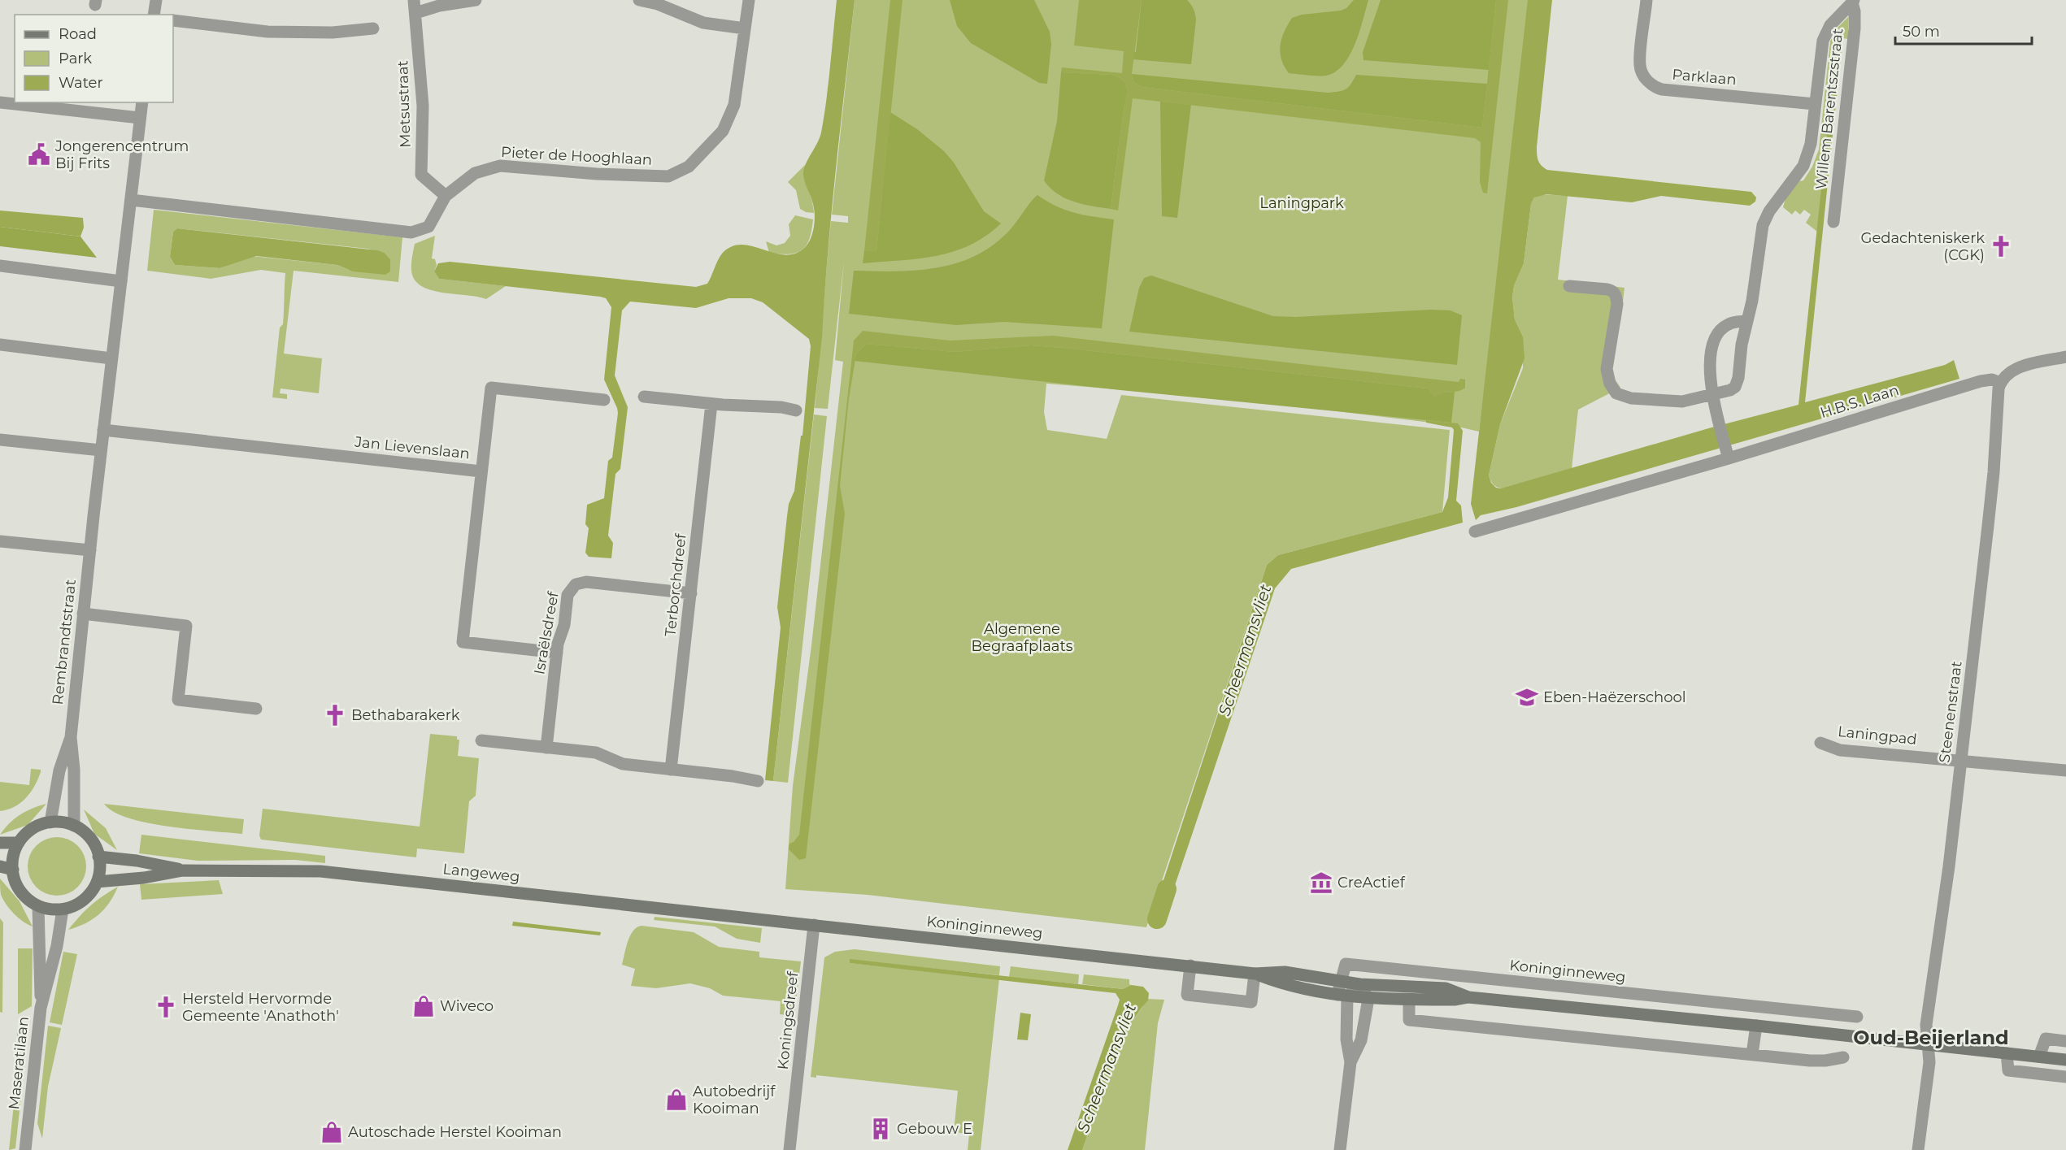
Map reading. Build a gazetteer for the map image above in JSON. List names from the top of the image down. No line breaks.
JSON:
{"streets":{"main road":["Langeweg","Koninginneweg"],"street":["Parklaan","Metsustraat","Willem Barentszstraat","Pieter de Hooghlaan","H.B.S. Laan","Jan Lievenslaan","Terborchdreef","Israëlsdreef","Rembrandtstraat","Steenenstraat","Laningpad","Koningsdreef","Maseratilaan"]},"crossings":[["Metsustraat","Pieter de Hooghlaan"],["Pieter de Hooghlaan","Rembrandtstraat"],["H.B.S. Laan","Steenenstraat"],["Jan Lievenslaan","Israëlsdreef"],["Jan Lievenslaan","Rembrandtstraat"],["Terborchdreef","Israëlsdreef"],["Rembrandtstraat","Langeweg"],["Rembrandtstraat","Maseratilaan"],["Steenenstraat","Laningpad"],["Steenenstraat","Koninginneweg"],["Langeweg","Koninginneweg"],["Langeweg","Maseratilaan"],["Koninginneweg","Koningsdreef"]],"districts":["Oud-Beijerland"],"water":["Scheermansvliet"],"parks":["Laningpark","Algemene Begraafplaats"],"places":{"public building":["Jongerencentrum Bij Frits"],"church":["Gedachteniskerk (CGK)","Bethabarakerk","Hersteld Hervormde Gemeente 'Anathoth'"],"school or university":["Eben-Haëzerschool"],"museum":["CreActief"],"shop":["Wiveco","Autobedrijf Kooiman","Autoschade Herstel Kooiman"],"building":["Gebouw E"]},"legend":["Road","Park","Water"],"scale_bar":"50 m"}
